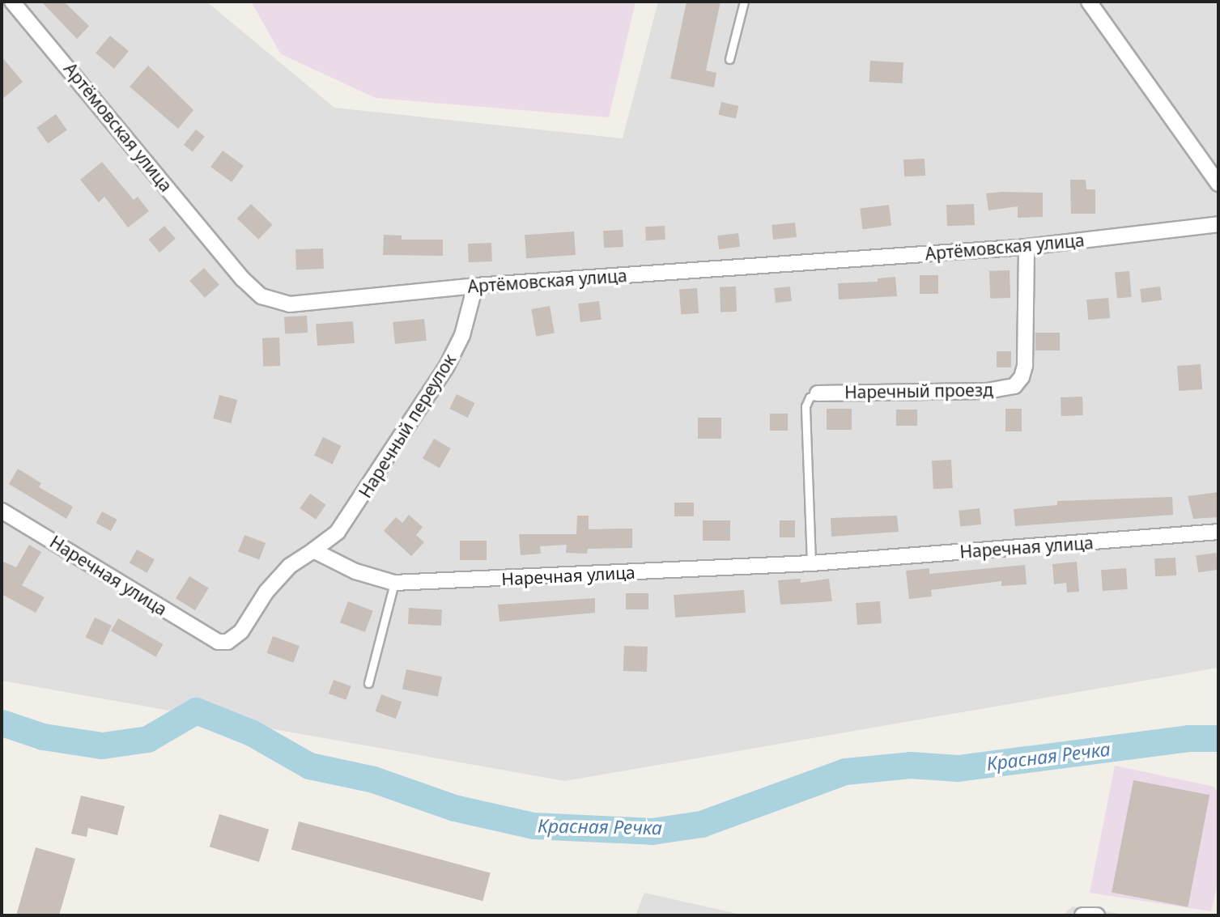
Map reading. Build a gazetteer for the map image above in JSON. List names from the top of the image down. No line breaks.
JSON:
{"streets":{"street":["Артёмовская улица","Наречный проезд","Наречный переулок","Наречная улица"]},"crossings":[["Артёмовская улица","Наречный проезд"],["Артёмовская улица","Наречный переулок"],["Наречный переулок","Наречная улица"]],"water":["Красная Речка"]}
